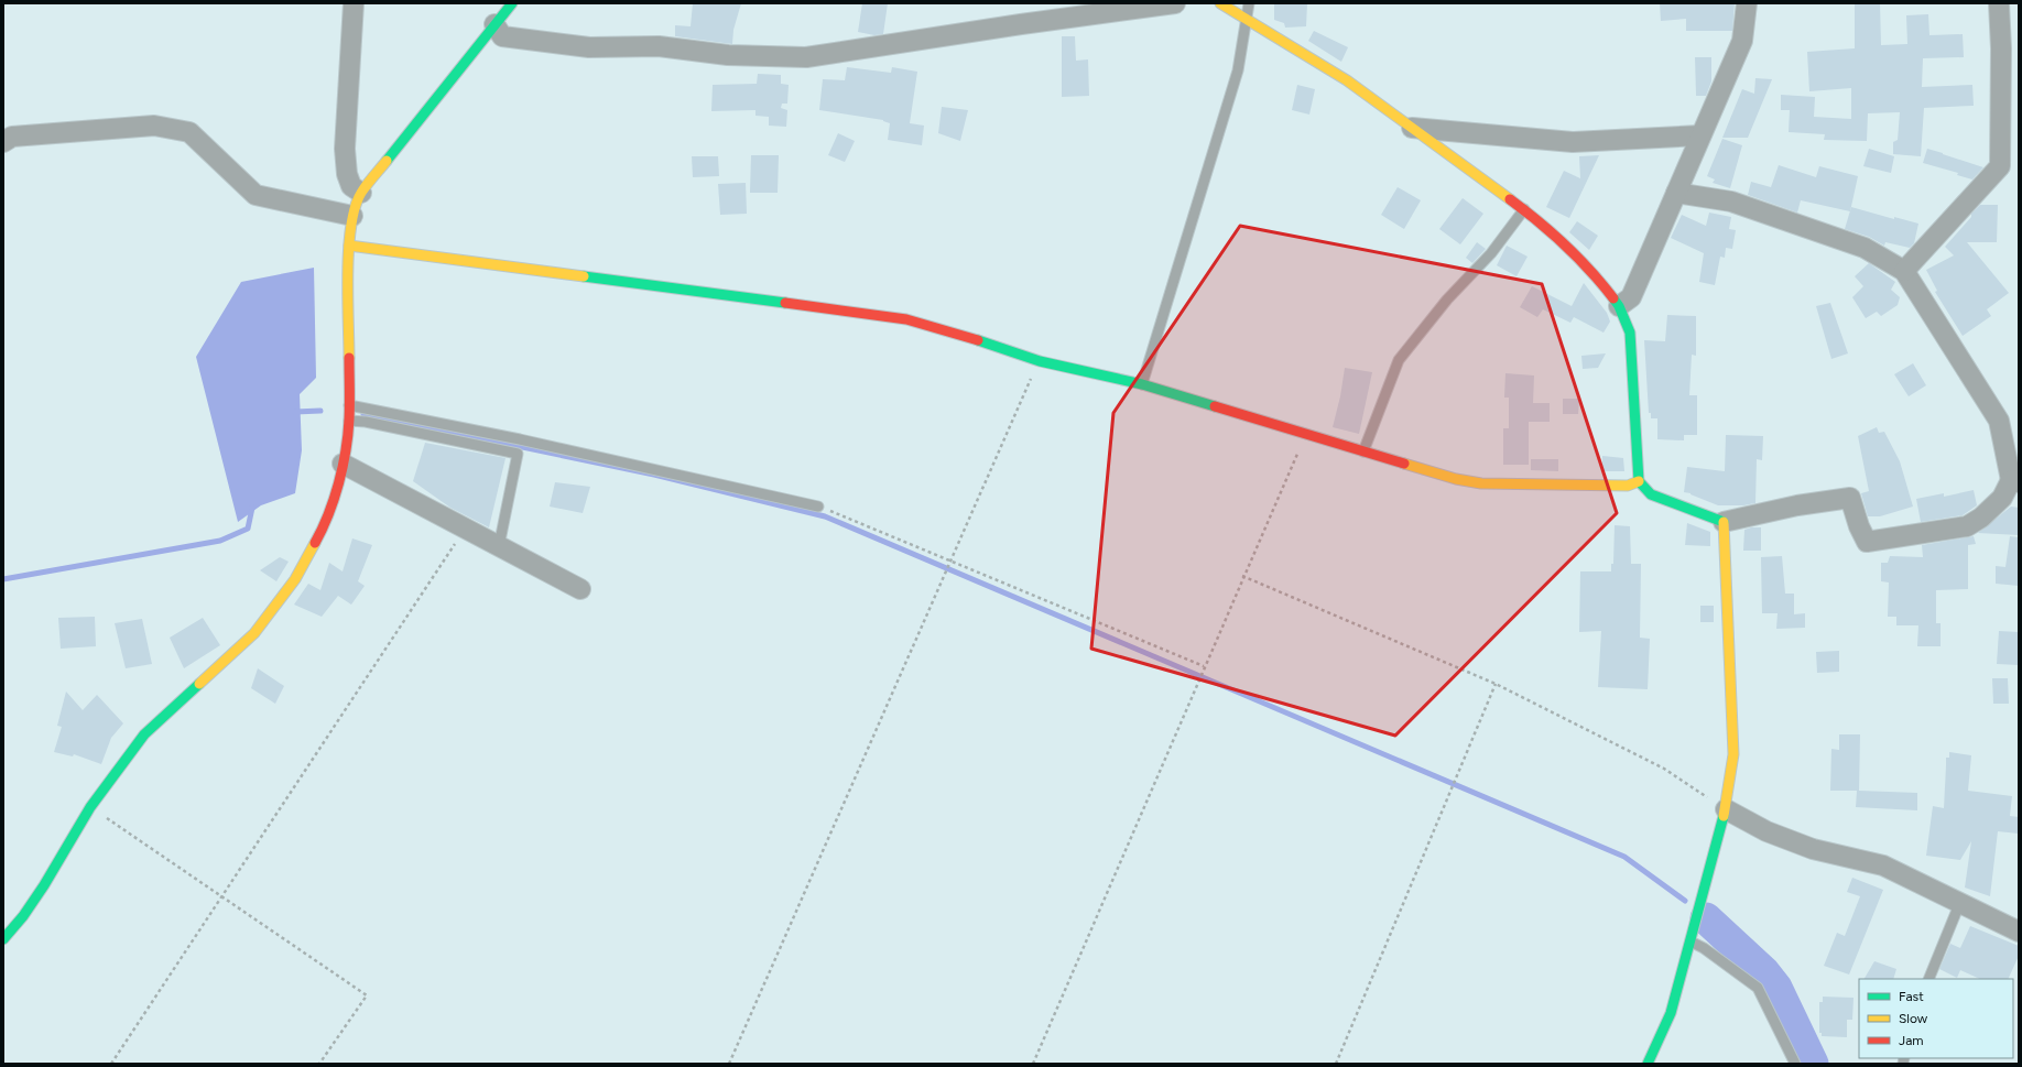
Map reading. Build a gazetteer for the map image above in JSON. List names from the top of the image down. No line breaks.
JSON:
{"legend":["Fast","Slow","Jam"]}
